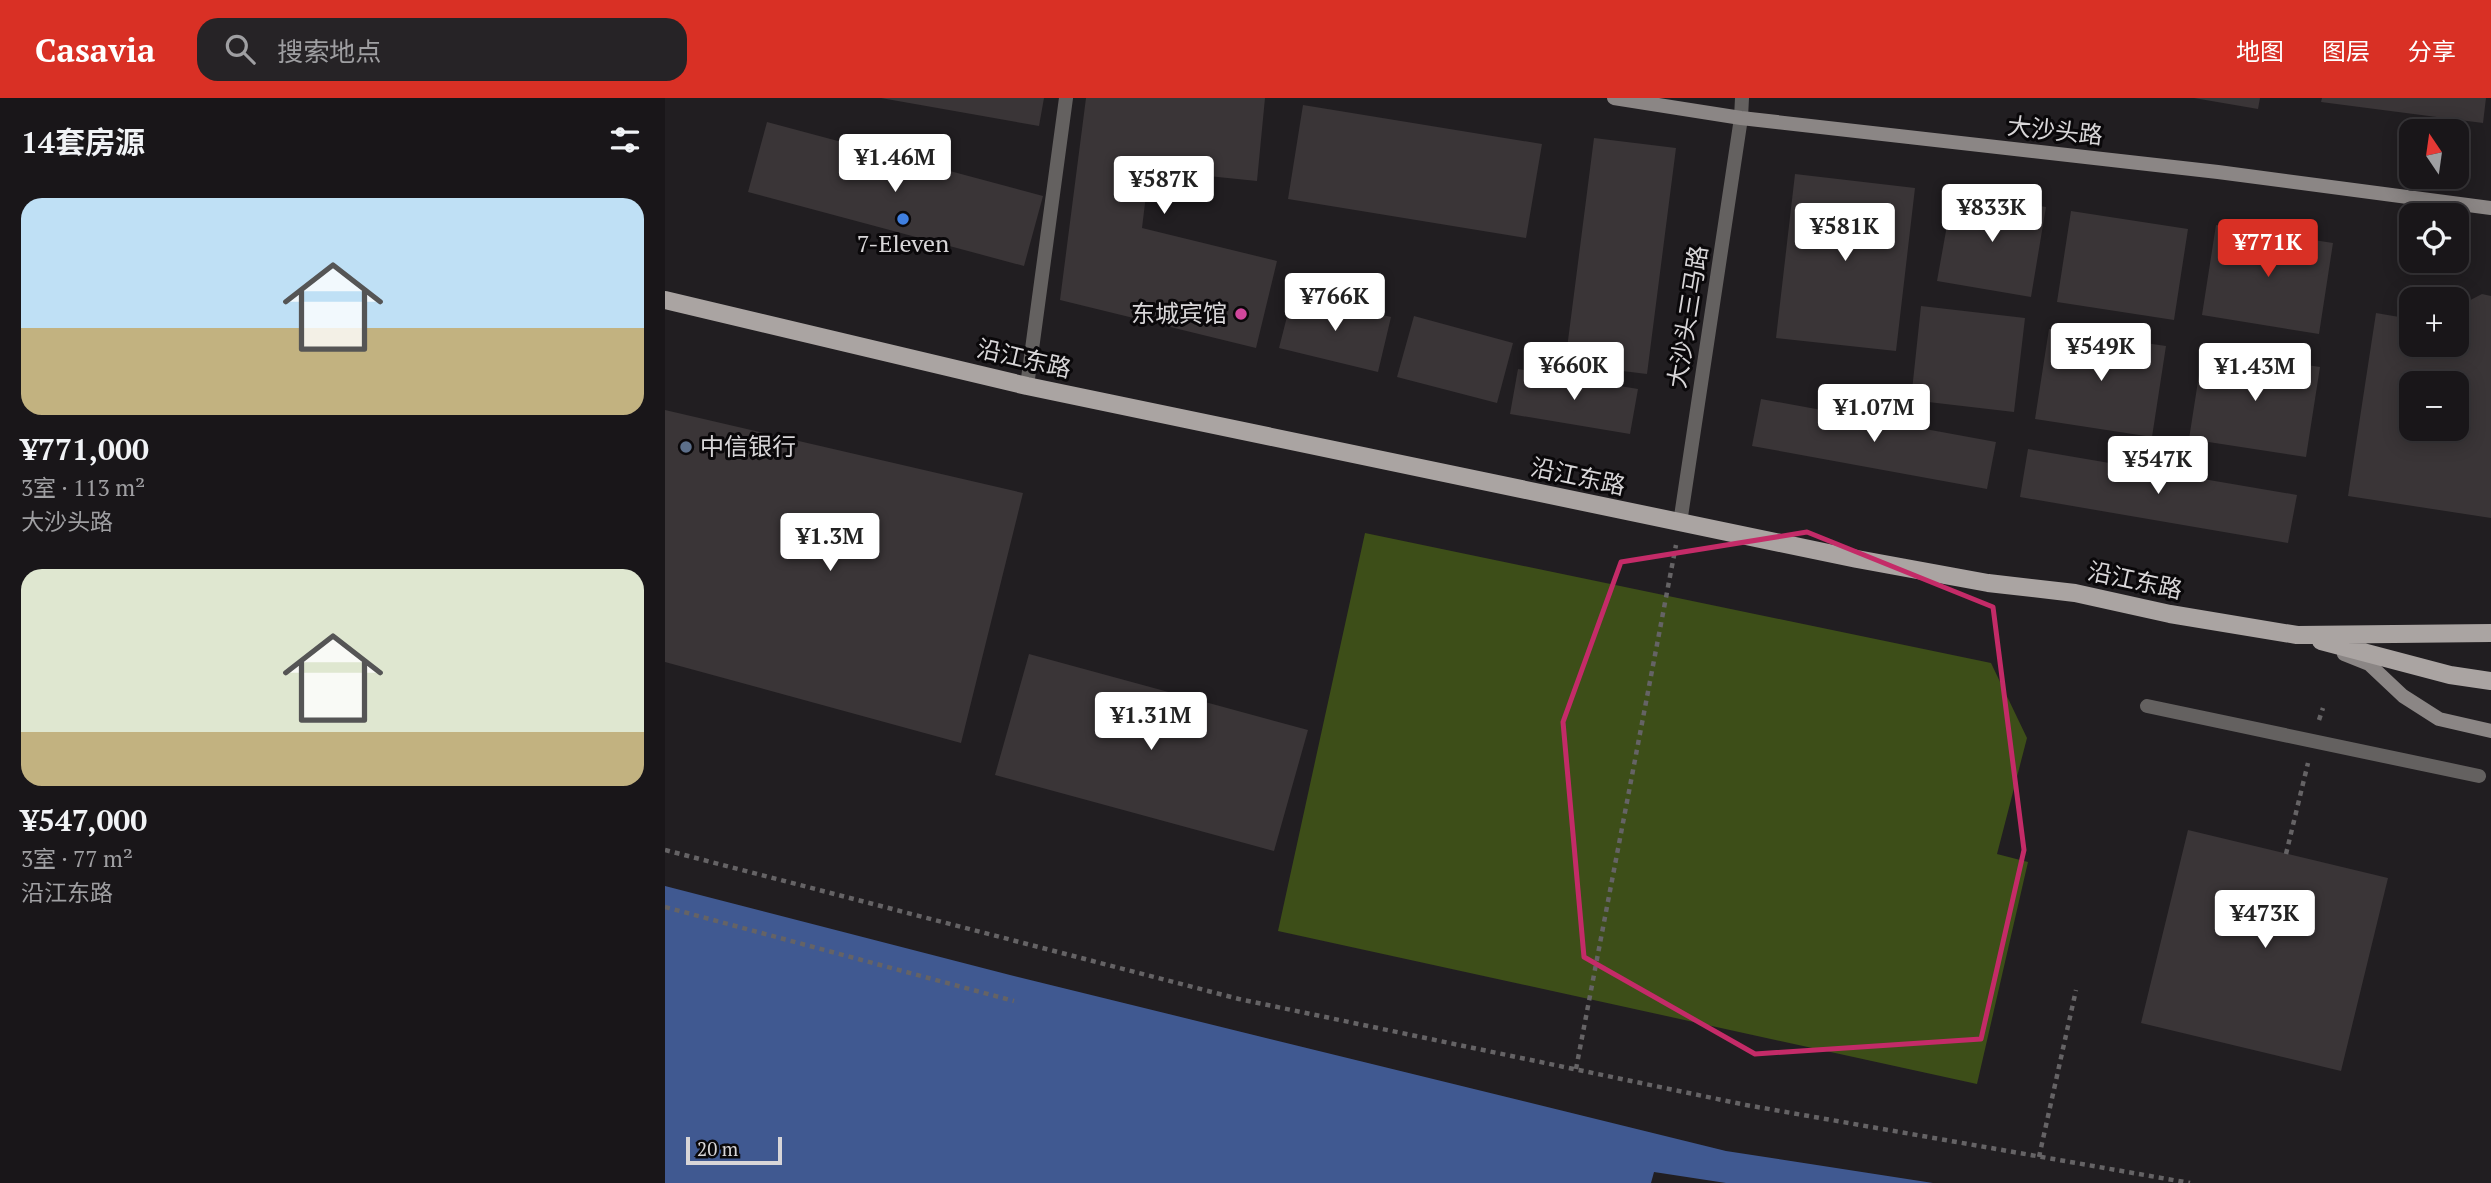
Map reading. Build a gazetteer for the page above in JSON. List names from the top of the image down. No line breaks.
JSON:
{"streets":{"main road":["大沙头路","沿江东路"],"street":["大沙头三马路"]},"crossings":[["大沙头路","大沙头三马路"],["大沙头三马路","沿江东路"]],"places":["7-Eleven","东城宾馆","中信银行"],"scale_bar":"20 m","north":"top","page":{"header":"Casavia","search":"搜索地点","nav":["地图","图层","分享"],"heading":"14套房源","map_buttons":["+","−"],"price":["¥1.46M","¥587K","¥833K","¥581K","¥771K","¥766K","¥549K","¥660K","¥1.43M","¥1.07M","¥547K","¥1.3M","¥1.31M","¥473K"],"list":[{"name":"¥771,000","note":"3室 · 113 m² · 大沙头路"},{"name":"¥547,000","note":"3室 · 77 m² · 沿江东路"}],"scale":"20 m"}}
